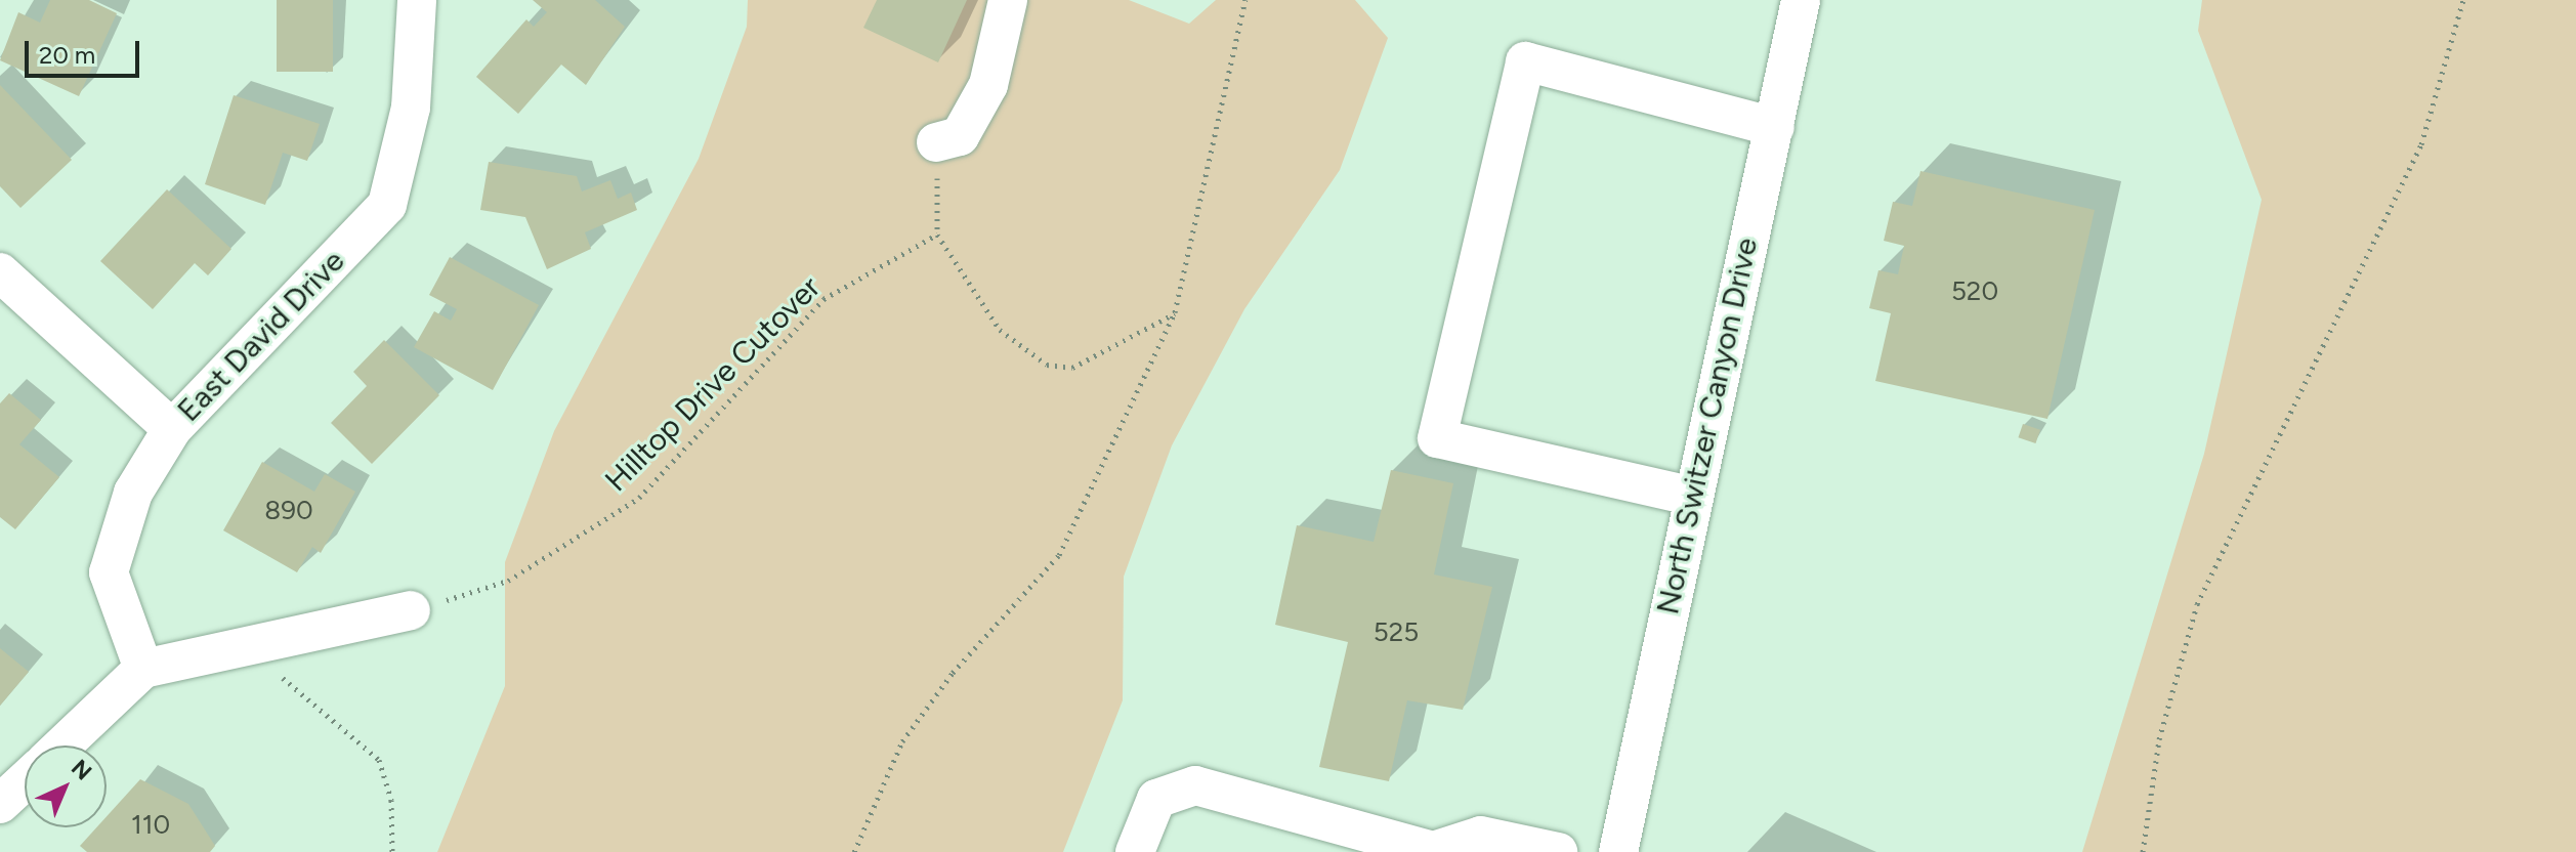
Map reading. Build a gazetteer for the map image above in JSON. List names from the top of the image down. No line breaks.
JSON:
{"streets":{"street":["East David Drive","North Switzer Canyon Drive"],"path":["Hilltop Drive Cutover"]},"house_numbers":["520","890","525","110"],"scale_bar":"20 m","north":"top right"}
